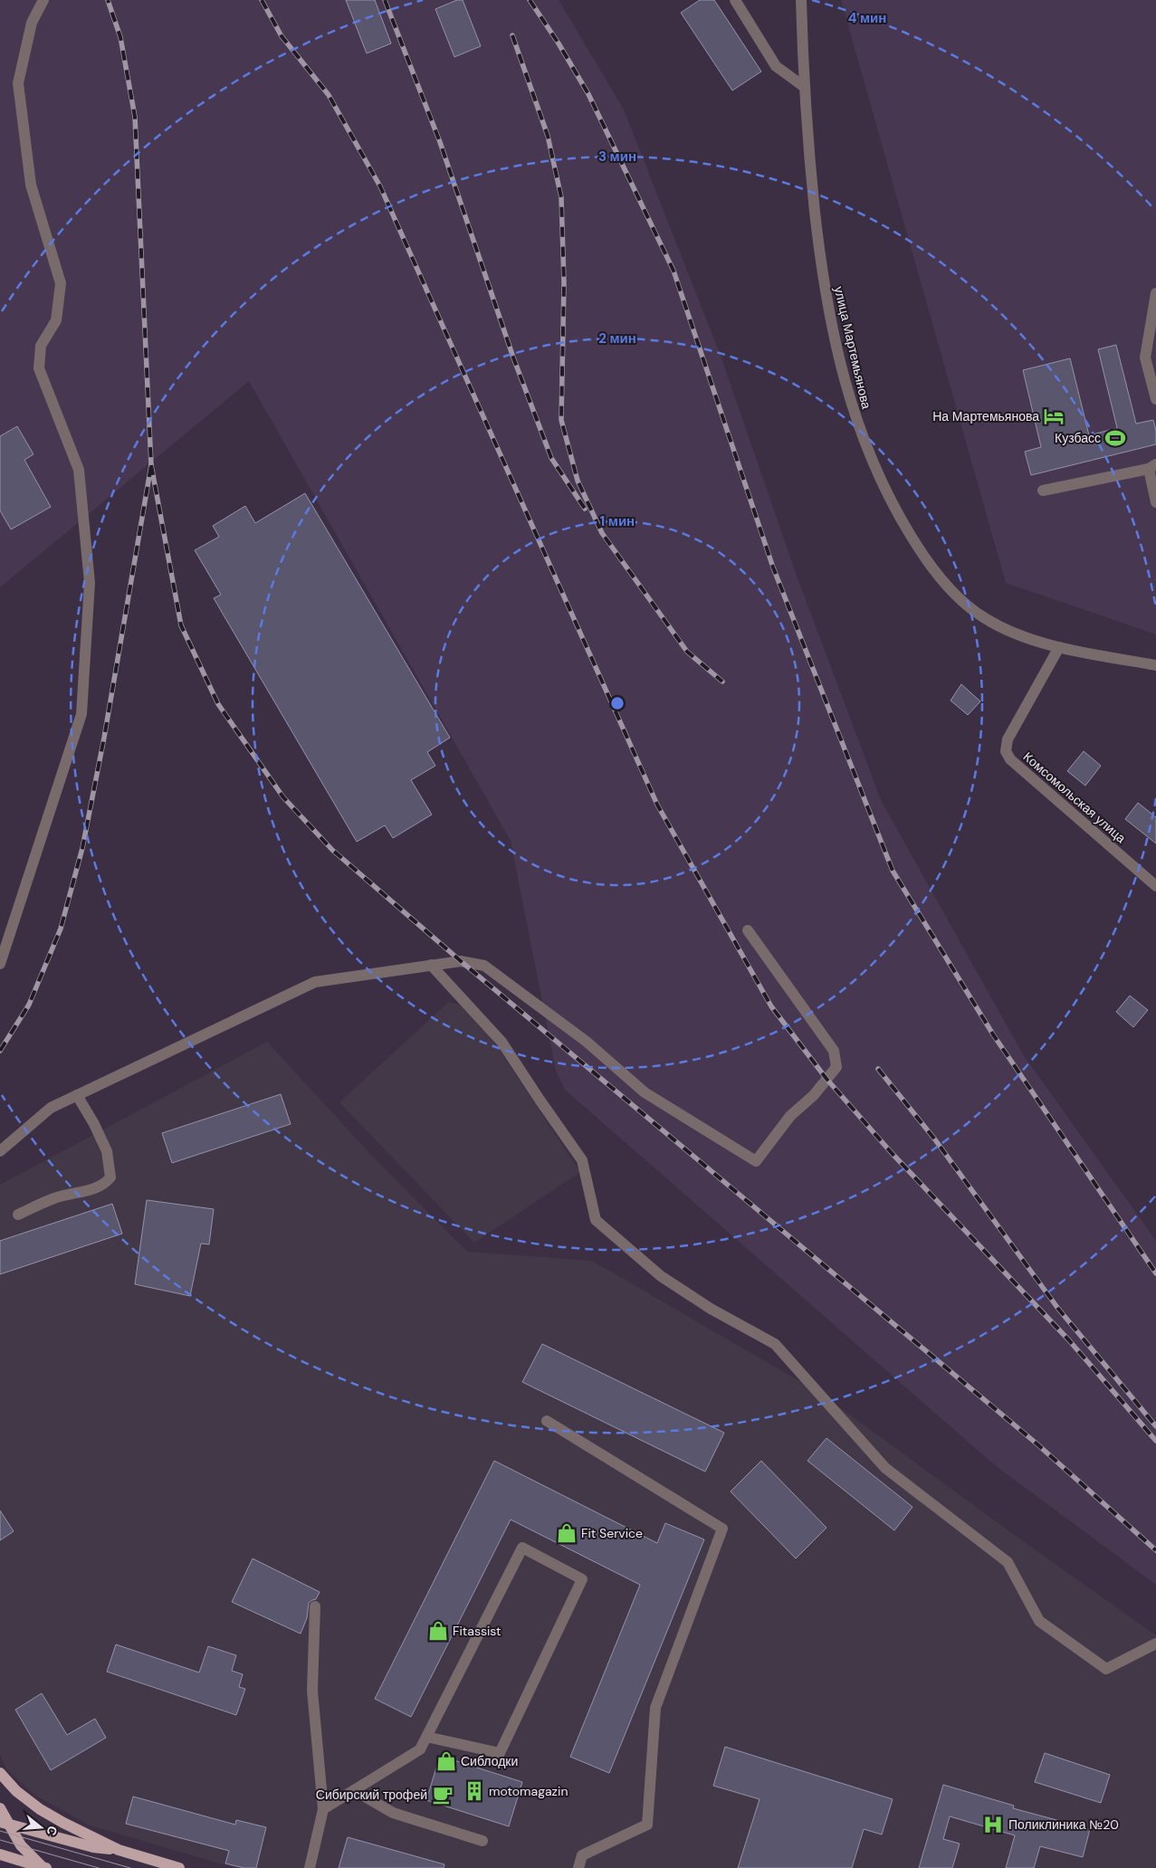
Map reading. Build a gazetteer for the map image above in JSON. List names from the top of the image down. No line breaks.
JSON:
{"streets":{"street":["улица Мартемьянова","Комсомольская улица"]},"crossings":[["улица Мартемьянова","Комсомольская улица"]],"places":{"hotel":["На Мартемьянова"],"sports":["Кузбасс"],"shop":["Fit Service","Fitassist","Сиблодки"],"building":["motomagazin"],"cafe":["Сибирский трофей"],"hospital":["Поликлиника №20"]},"north":"right","rings":["4 мин","3 мин","2 мин","1 мин"]}
